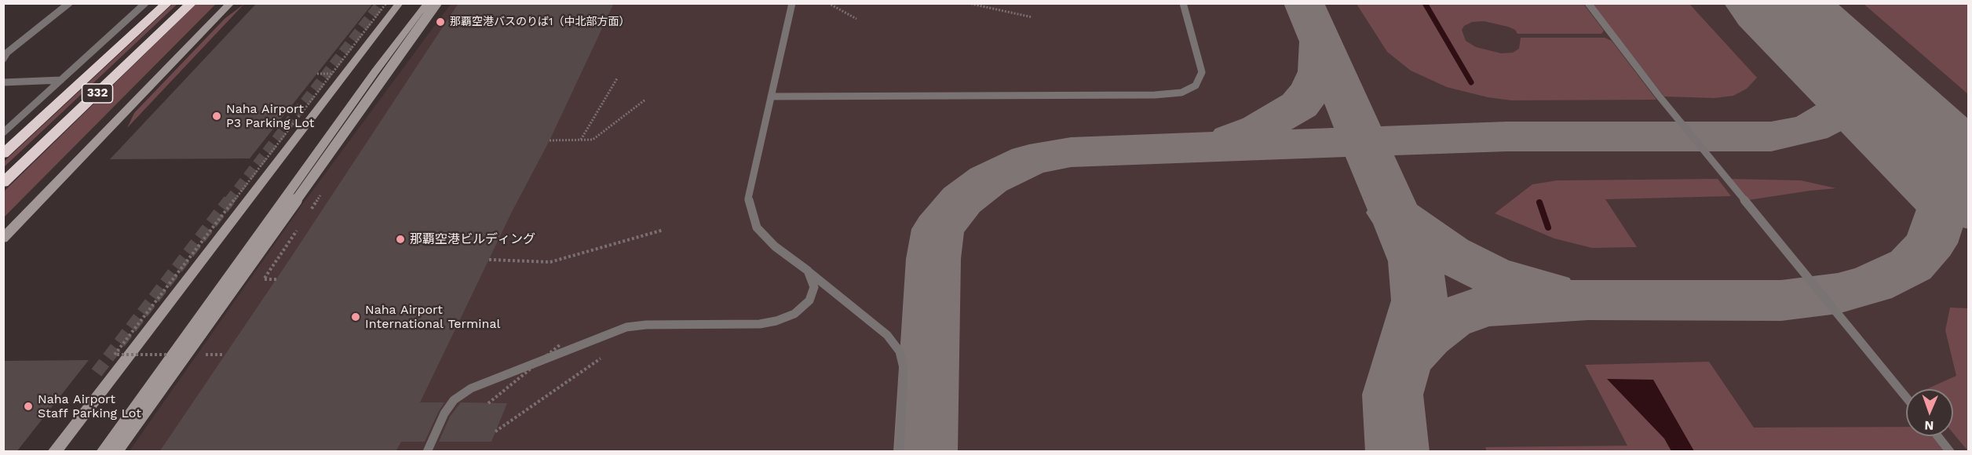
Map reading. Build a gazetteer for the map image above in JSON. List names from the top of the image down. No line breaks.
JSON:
{"streets":{"highway":["332"]},"places":["那覇空港バスのりば1（中北部方面）","Naha Airport P3 Parking Lot","那覇空港ビルディング","Naha Airport International Terminal","Naha Airport Staff Parking Lot"],"north":"bottom"}
